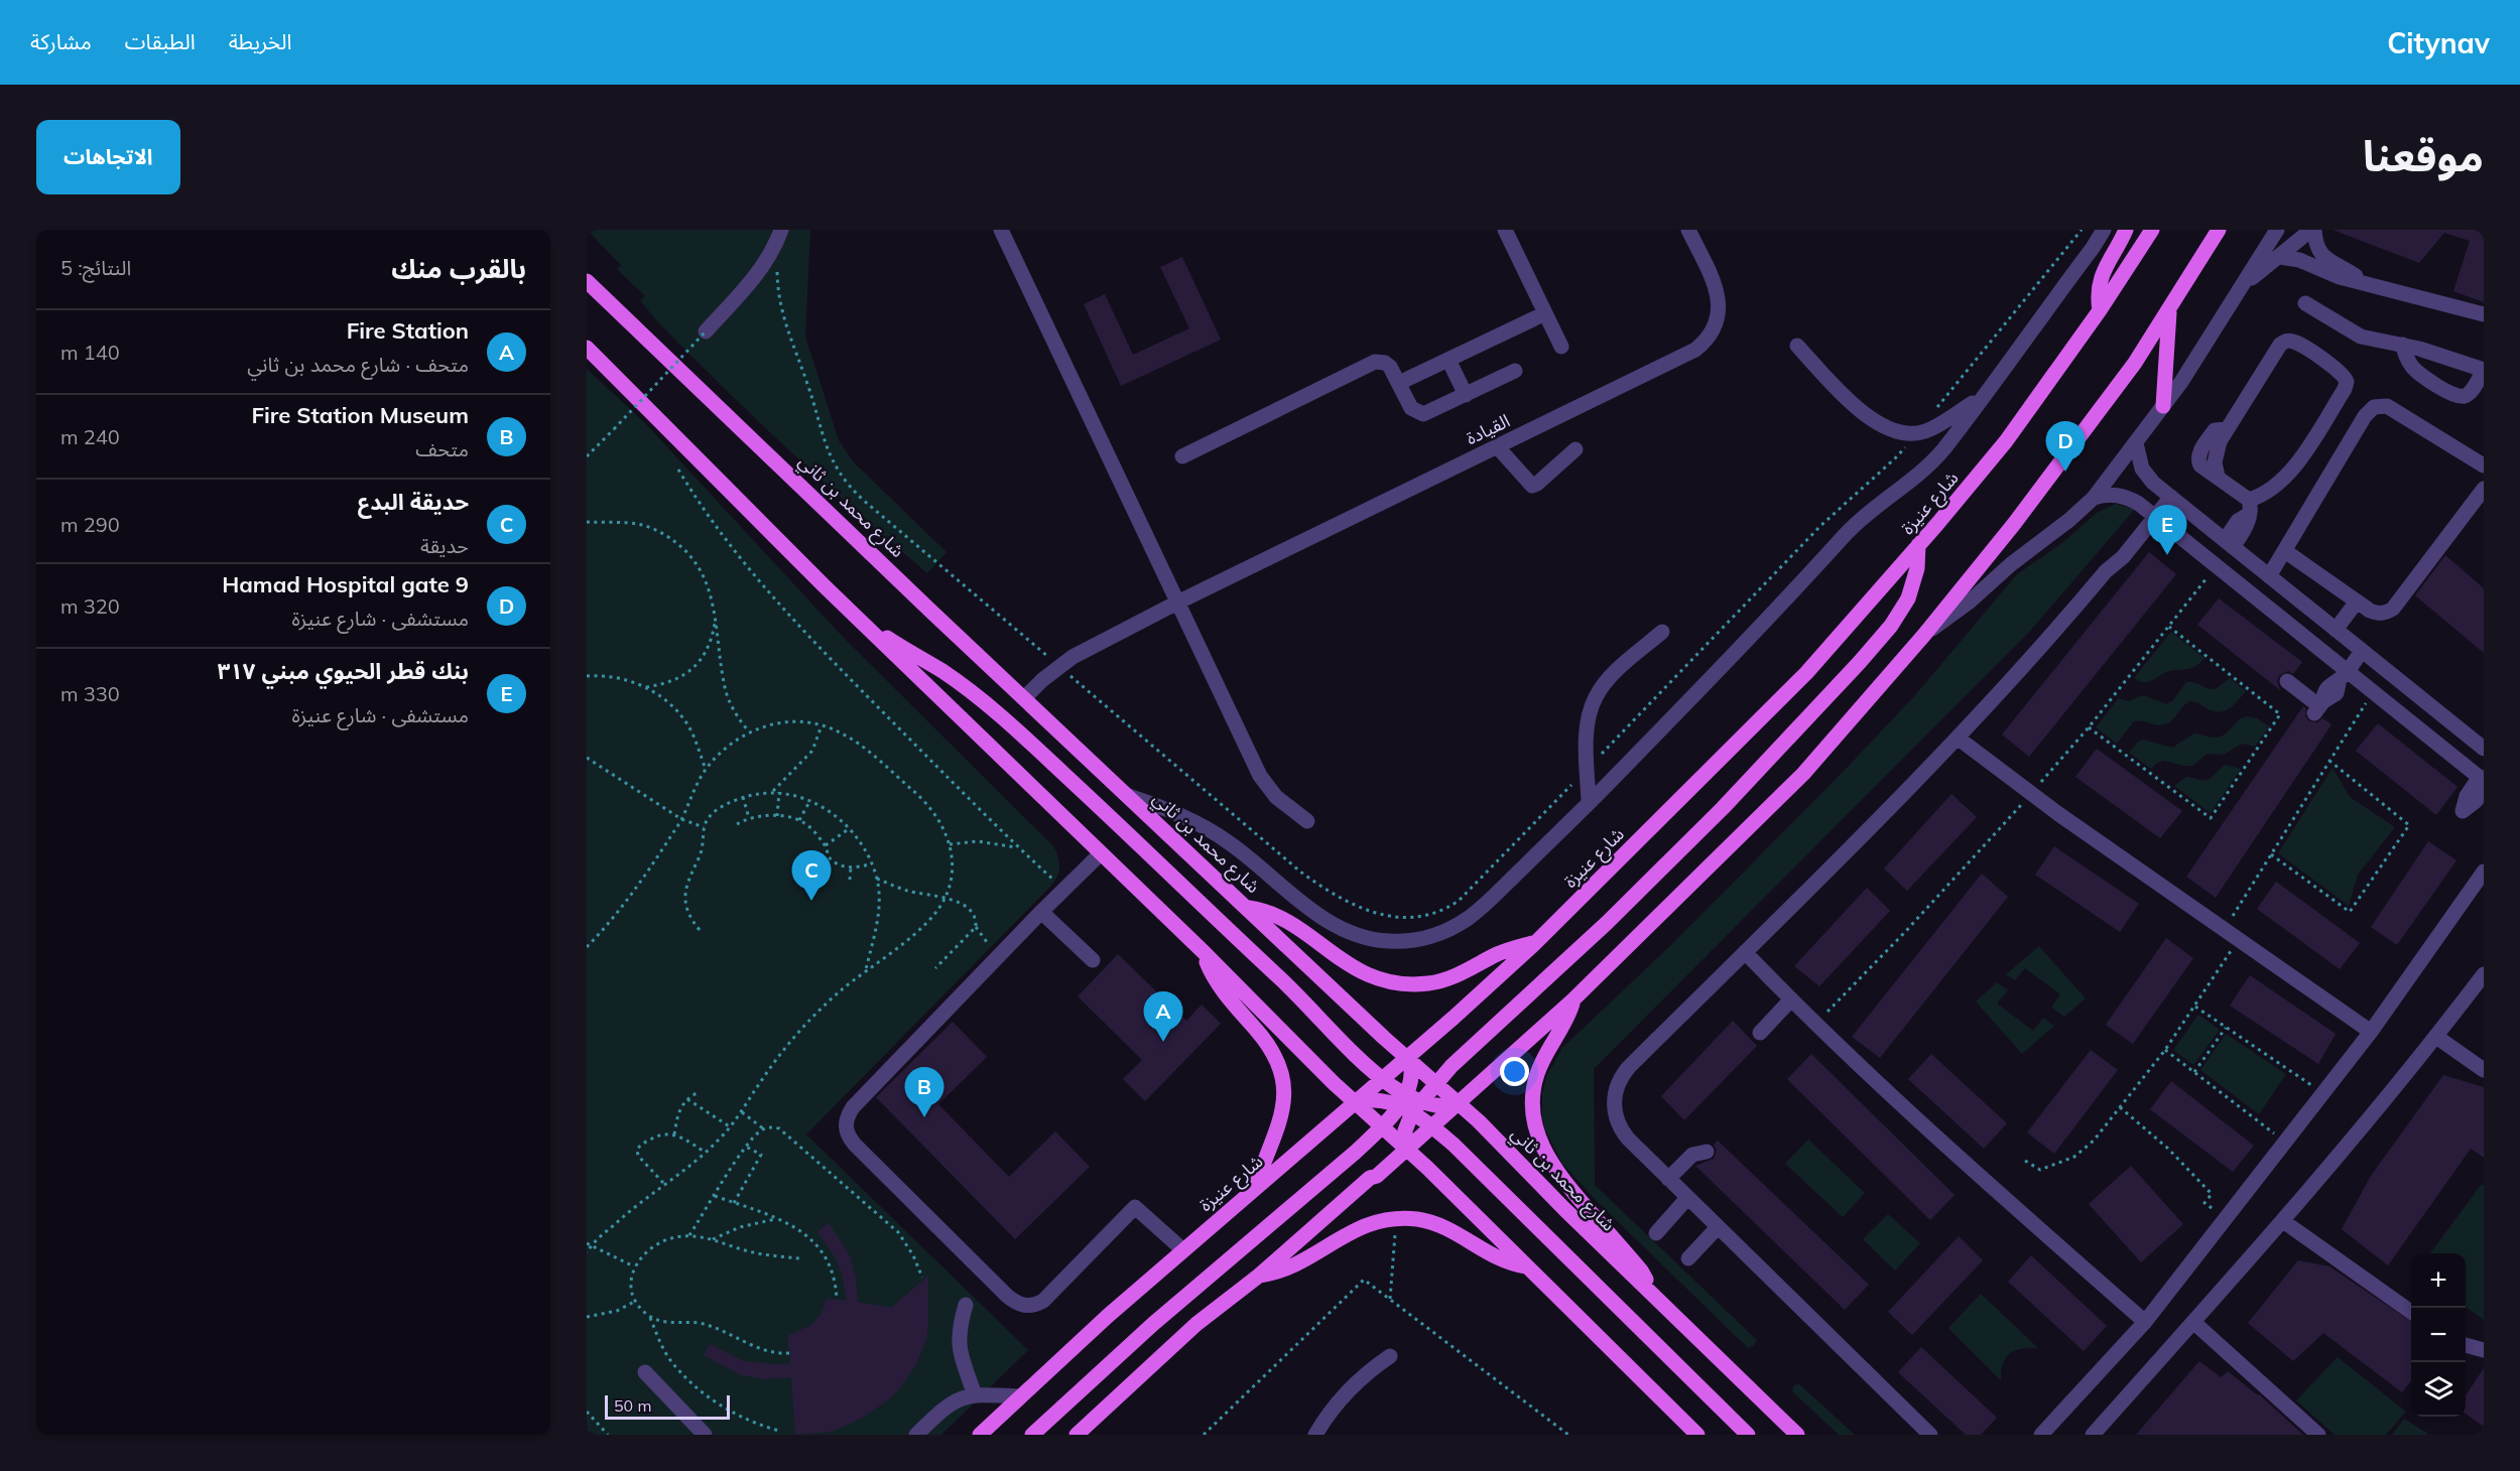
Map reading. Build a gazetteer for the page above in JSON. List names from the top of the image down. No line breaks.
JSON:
{"streets":{"main road":["شارع عنيزة","شارع محمد بن ثاني"],"street":["القيادة"]},"crossings":[["القيادة","شارع محمد بن ثاني"],["شارع عنيزة","شارع محمد بن ثاني"]],"scale_bar":"50 m","page":{"header":"Citynav","nav":["الخريطة","الطبقات","مشاركة"],"title":"موقعنا","buttons":"الاتجاهات","heading":["بالقرب منك","النتائج: 5"],"list":[{"mark":"A","name":"Fire Station","note":"متحف · شارع محمد بن ثاني","value":"140 m"},{"mark":"B","name":"Fire Station Museum","note":"متحف","value":"240 m"},{"mark":"C","name":"حديقة البدع","note":"حديقة","value":"290 m"},{"mark":"D","name":"Hamad Hospital gate 9","note":"مستشفى · شارع عنيزة","value":"320 m"},{"mark":"E","name":"بنك قطر الحيوي مبني ٣١٧","note":"مستشفى · شارع عنيزة","value":"330 m"}],"pins":["D","E","C","A","B"],"map_buttons":["+","−"],"scale":"50 m"}}
